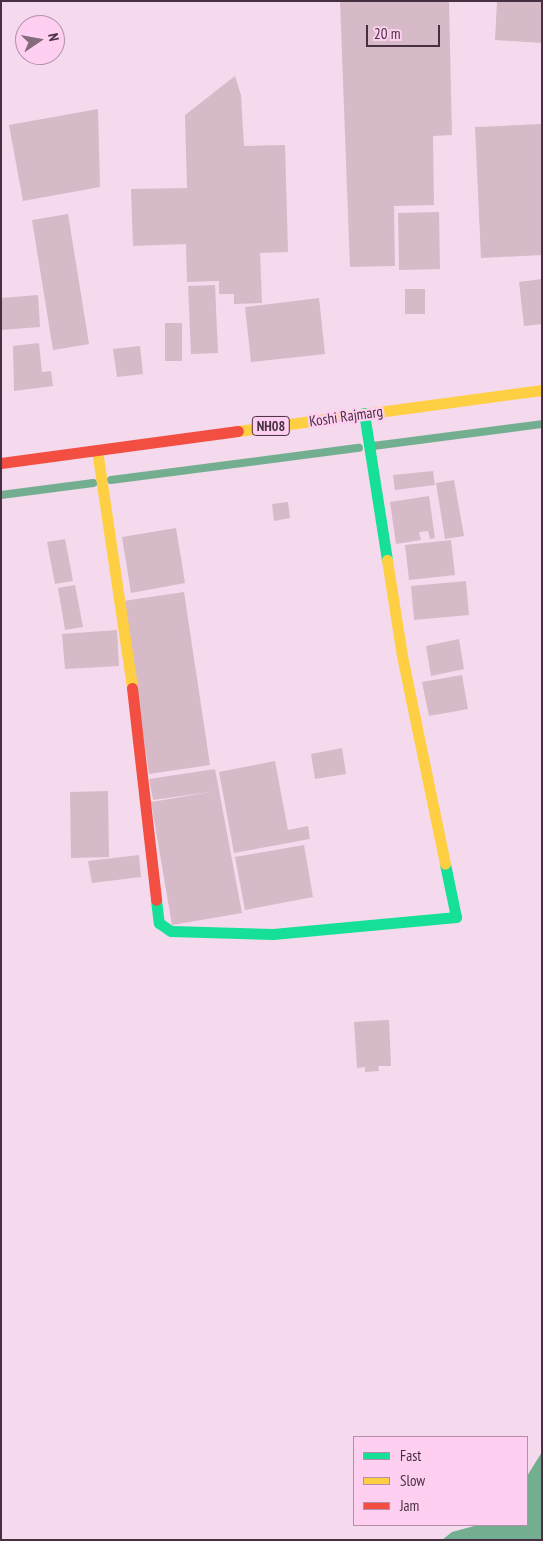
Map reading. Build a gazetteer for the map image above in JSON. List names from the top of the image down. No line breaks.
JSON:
{"streets":{"street":["Koshi Rajmarg","NH08"]},"legend":["Fast","Slow","Jam"],"scale_bar":"20 m","north":"right"}
